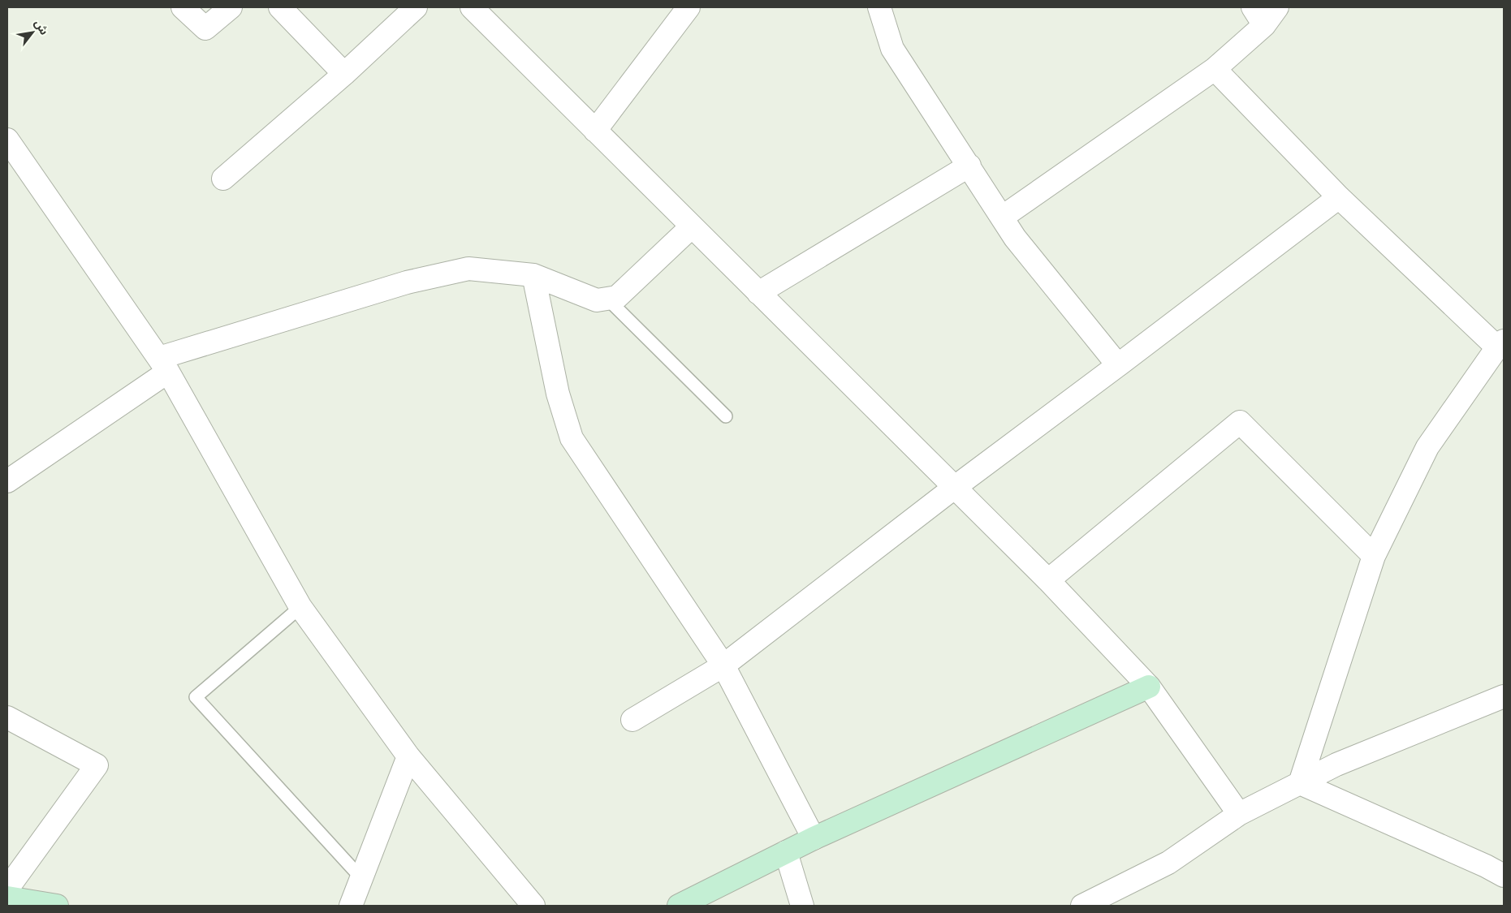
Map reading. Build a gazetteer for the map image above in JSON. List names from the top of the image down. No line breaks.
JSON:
{"north":"top right"}
